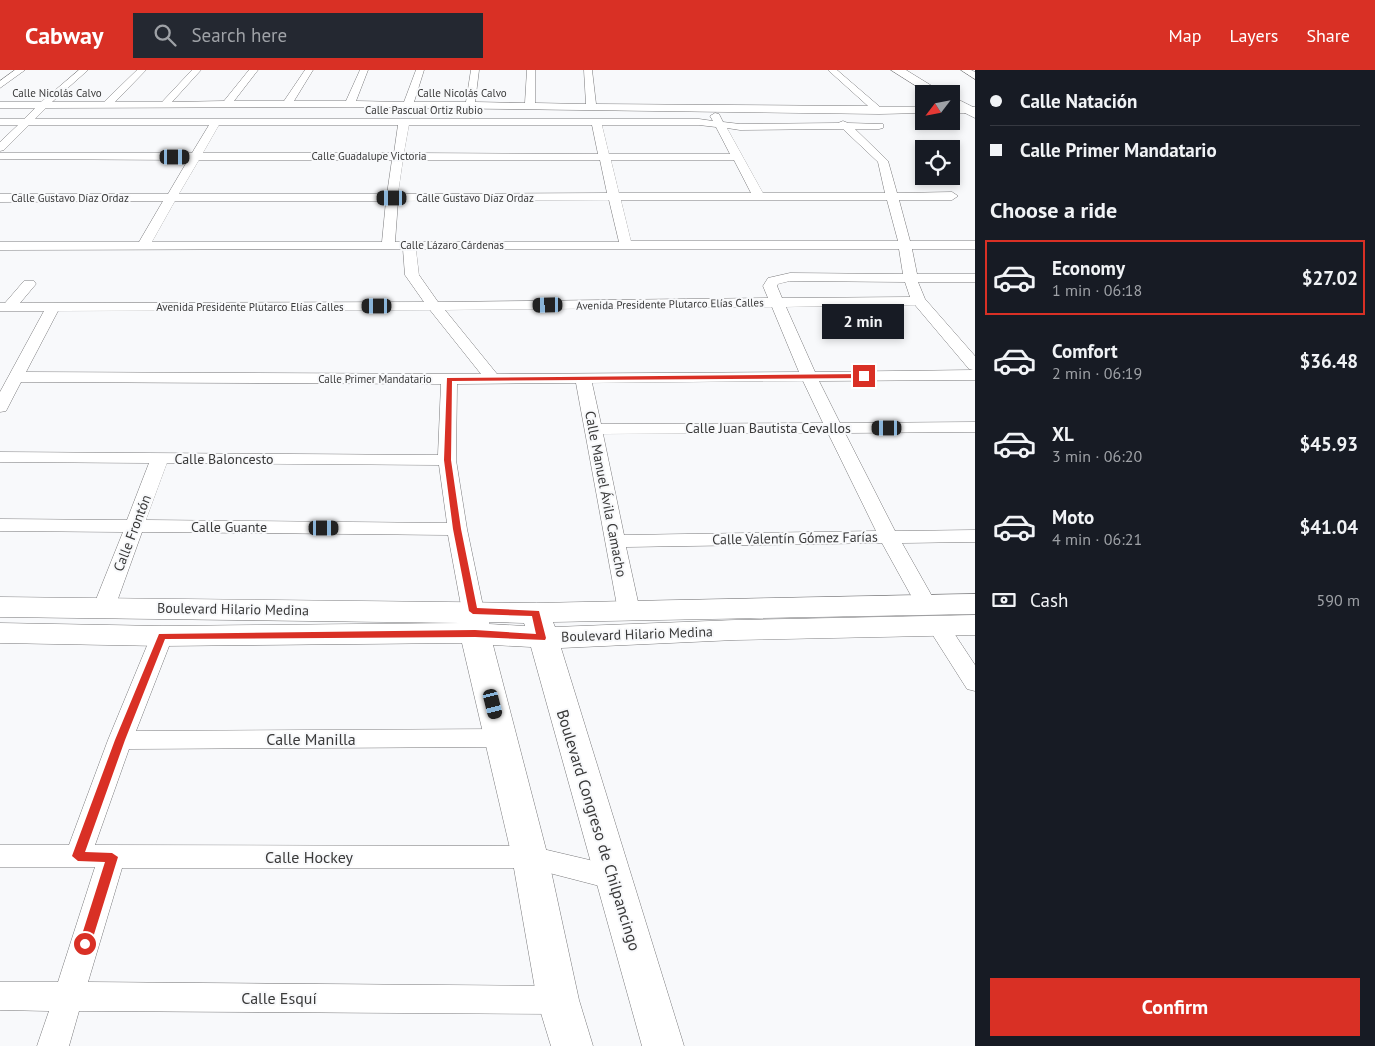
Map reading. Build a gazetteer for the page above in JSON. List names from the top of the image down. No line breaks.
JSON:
{"streets":{"main road":["Boulevard Hilario Medina","Boulevard Congreso de Chilpancingo"],"street":["Calle Nicolás Calvo","Calle Pascual Ortiz Rubio","Calle Guadalupe Victoria","Calle Gustavo Díaz Ordaz","Calle Lázaro Cárdenas","Avenida Presidente Plutarco Elías Calles","Calle Primer Mandatario","Calle Juan Bautista Cevallos","Calle Baloncesto","Calle Manuel Ávila Camacho","Calle Guante","Calle Frontón","Calle Valentín Gómez Farías","Calle Manilla","Calle Hockey","Calle Esquí"]},"crossings":[["Calle Primer Mandatario","Calle Manuel Ávila Camacho"],["Calle Juan Bautista Cevallos","Calle Manuel Ávila Camacho"],["Calle Baloncesto","Calle Frontón"],["Calle Manuel Ávila Camacho","Calle Valentín Gómez Farías"],["Calle Manuel Ávila Camacho","Boulevard Hilario Medina"],["Calle Guante","Calle Frontón"],["Calle Frontón","Boulevard Hilario Medina"],["Boulevard Hilario Medina","Boulevard Congreso de Chilpancingo"],["Boulevard Congreso de Chilpancingo","Calle Hockey"]],"north":"bottom left","page":{"header":"Cabway","search":"Search here","nav":["Map","Layers","Share"],"banner":["Calle Natación","Calle Primer Mandatario"],"heading":"Choose a ride","list":[{"name":"Economy","note":"1 min · 06:18","value":"$27.02"},{"name":"Comfort","note":"2 min · 06:19","value":"$36.48"},{"name":"XL","note":"3 min · 06:20","value":"$45.93"},{"name":"Moto","note":"4 min · 06:21","value":"$41.04"}],"bubble":"2 min","pay":["Cash","590 m"],"buttons":"Confirm"}}
